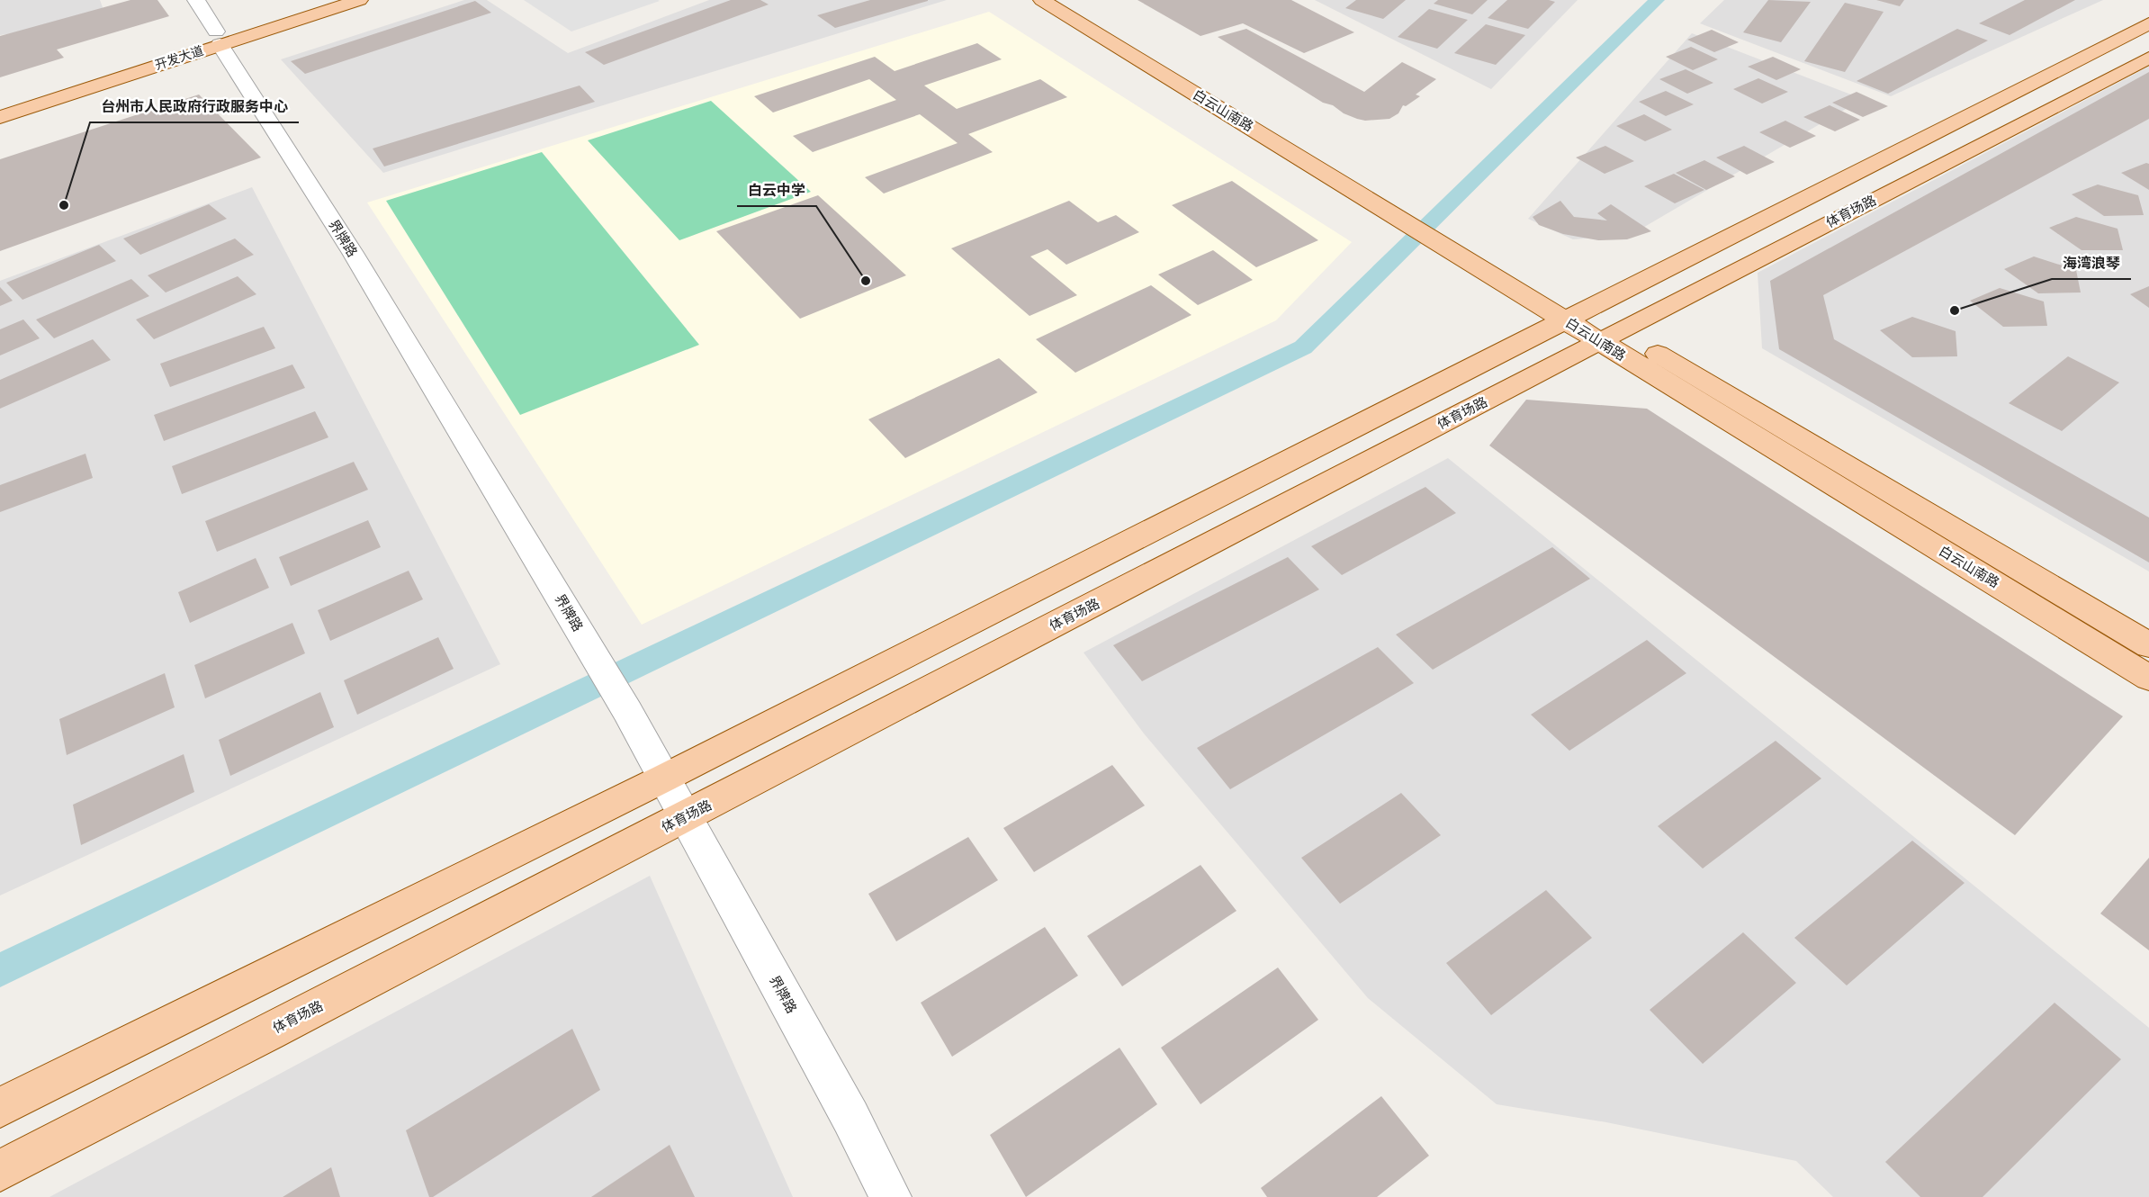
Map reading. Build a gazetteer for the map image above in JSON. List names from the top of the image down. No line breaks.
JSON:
{"streets":{"main road":["开发大道","白云山南路","体育场路"],"street":["界牌路"]},"crossings":[["开发大道","界牌路"],["白云山南路","体育场路"],["体育场路","界牌路"]],"places":["台州市人民政府行政服务中心","白云中学","海湾浪琴"]}
